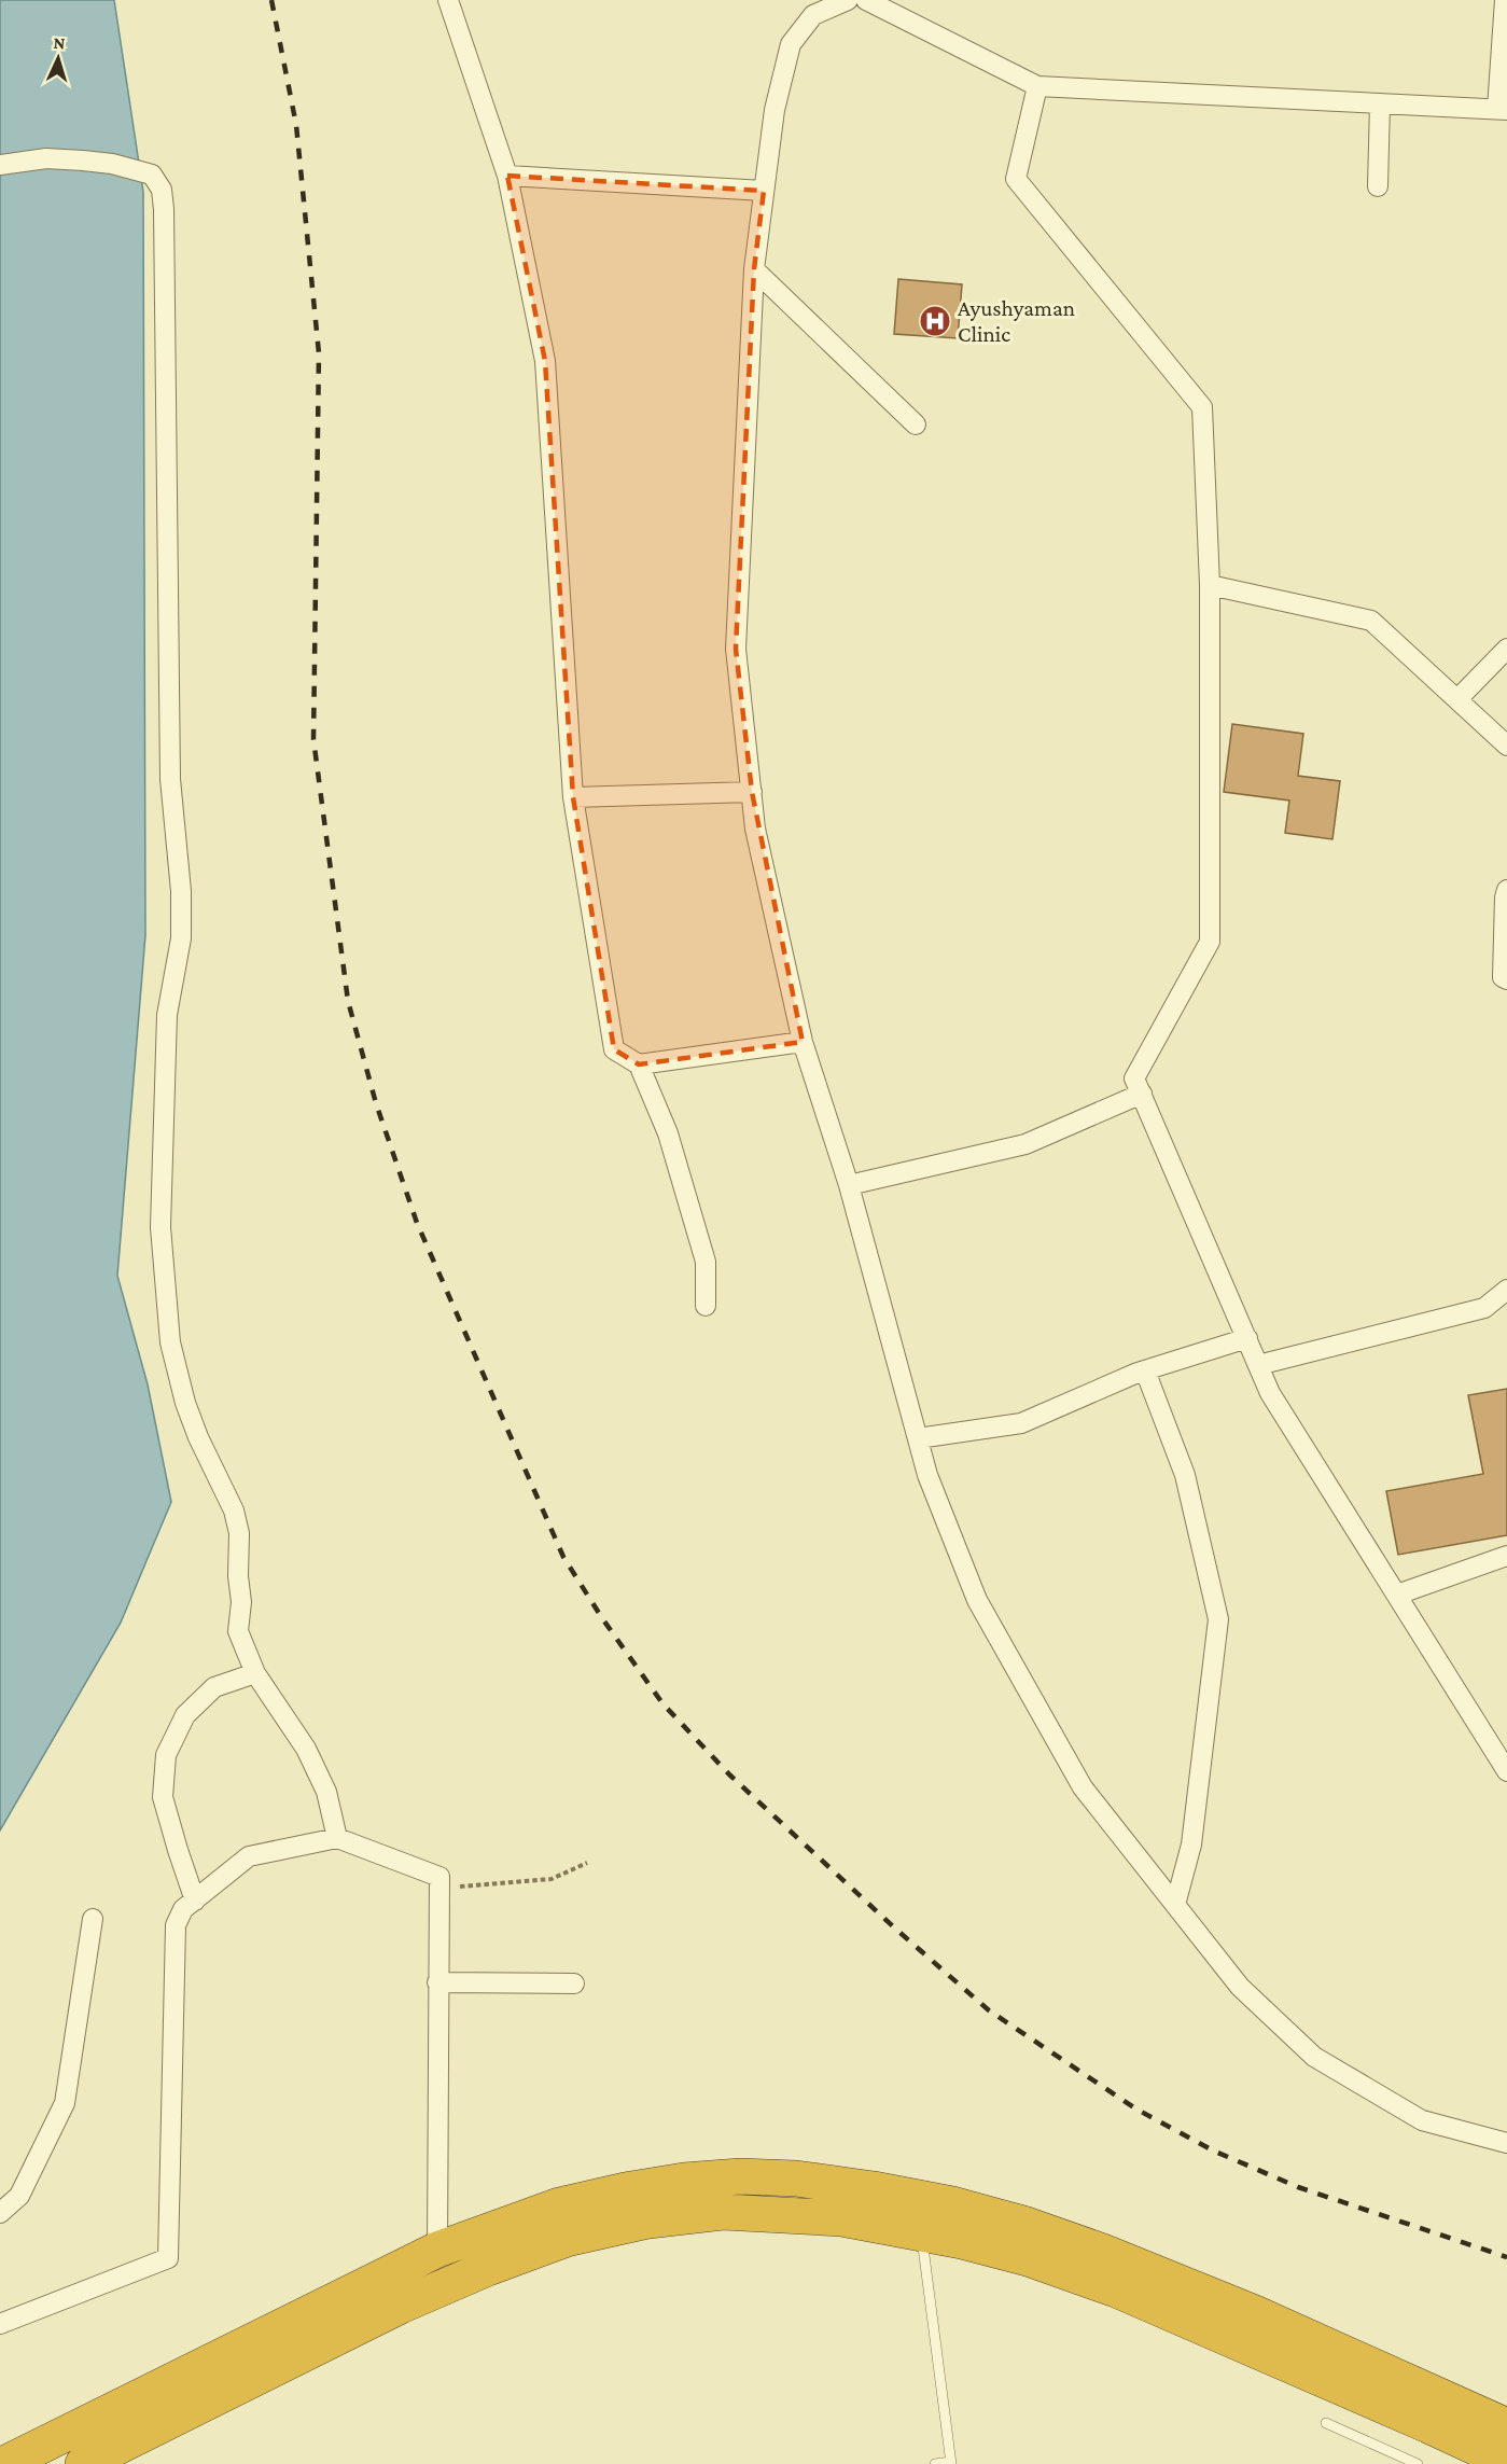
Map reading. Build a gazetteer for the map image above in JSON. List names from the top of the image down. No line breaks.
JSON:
{"places":{"hospital":["Ayushyaman Clinic"]},"north":"top"}
